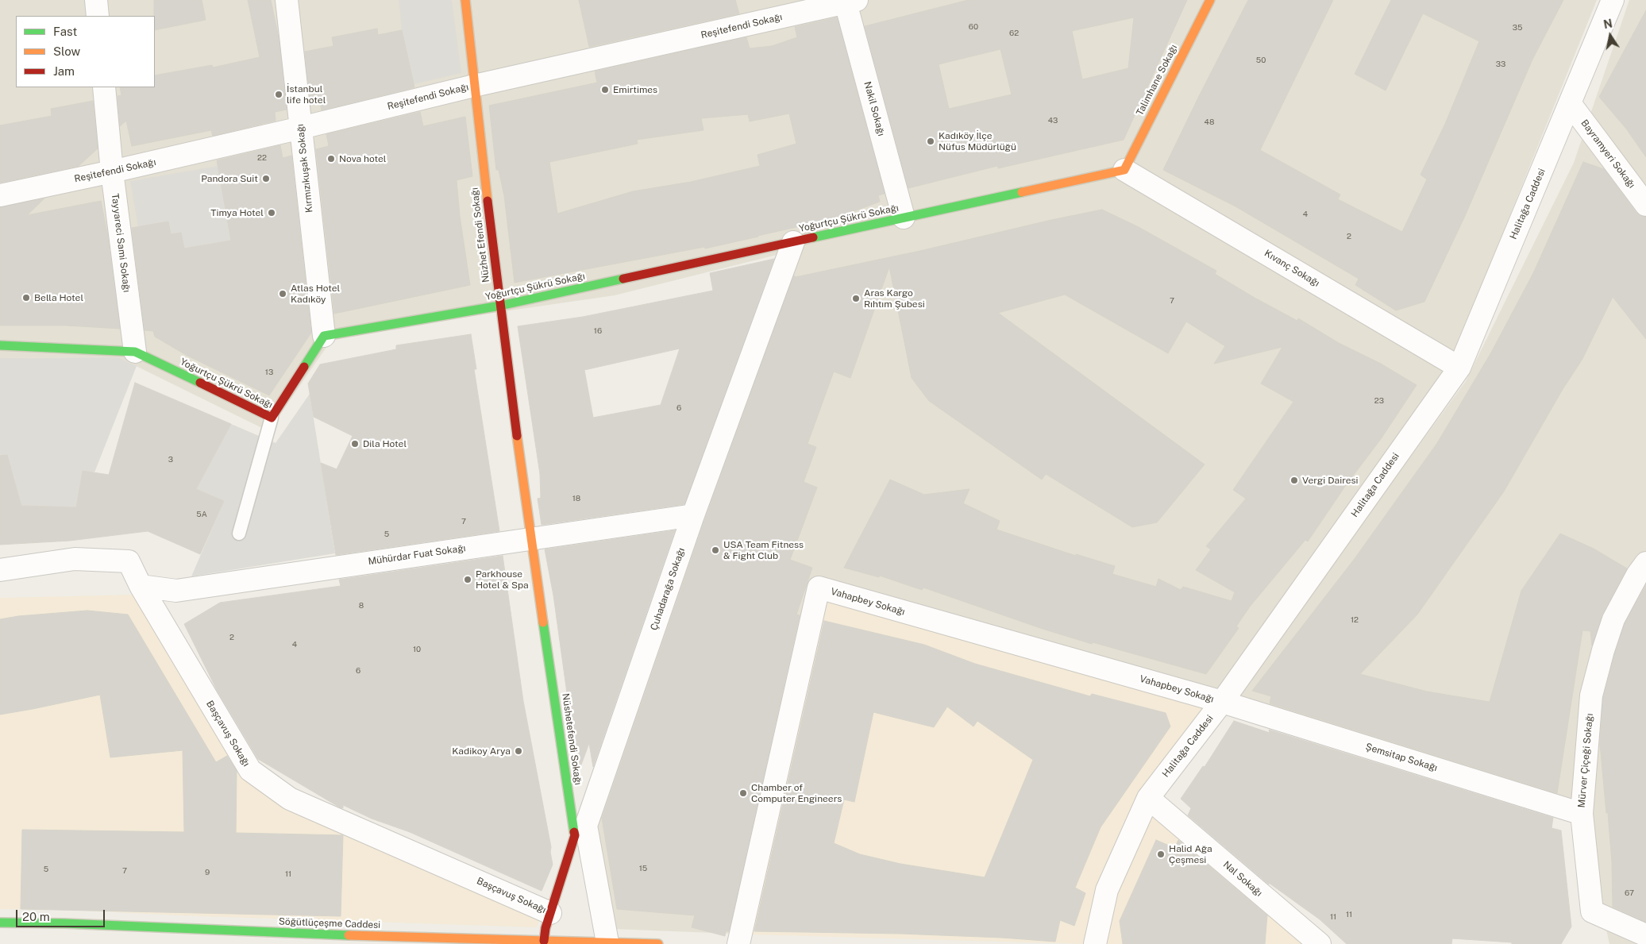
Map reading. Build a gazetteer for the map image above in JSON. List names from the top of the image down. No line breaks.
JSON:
{"streets":{"street":["Reşitefendi Sokağı","Talimhane Sokağı","Nakil Sokağı","Bayramyeri Sokağı","Kırmızıkuşak Sokağı","Halitağa Caddesi","Yoğurtçu Şükrü Sokağı","Nüzhet Efendi Sokağı","Tayyareci Sami Sokağı","Kıvanç Sokağı","Mühürdar Fuat Sokağı","Çuhadarağa Sokağı","Vahapbey Sokağı","Başçavuş Sokağı","Nüshetefendi Sokağı","Şemsitap Sokağı","Mürver Çiçeği Sokağı","Nal Sokağı","Söğütlüçeşme Caddesi"]},"crossings":[["Reşitefendi Sokağı","Nakil Sokağı"],["Reşitefendi Sokağı","Kırmızıkuşak Sokağı"],["Reşitefendi Sokağı","Nüzhet Efendi Sokağı"],["Reşitefendi Sokağı","Tayyareci Sami Sokağı"],["Talimhane Sokağı","Yoğurtçu Şükrü Sokağı"],["Talimhane Sokağı","Kıvanç Sokağı"],["Nakil Sokağı","Yoğurtçu Şükrü Sokağı"],["Bayramyeri Sokağı","Halitağa Caddesi"],["Kırmızıkuşak Sokağı","Yoğurtçu Şükrü Sokağı"],["Halitağa Caddesi","Kıvanç Sokağı"],["Halitağa Caddesi","Vahapbey Sokağı"],["Halitağa Caddesi","Şemsitap Sokağı"],["Halitağa Caddesi","Nal Sokağı"],["Yoğurtçu Şükrü Sokağı","Nüzhet Efendi Sokağı"],["Yoğurtçu Şükrü Sokağı","Tayyareci Sami Sokağı"],["Yoğurtçu Şükrü Sokağı","Kıvanç Sokağı"],["Yoğurtçu Şükrü Sokağı","Çuhadarağa Sokağı"],["Nüzhet Efendi Sokağı","Mühürdar Fuat Sokağı"],["Nüzhet Efendi Sokağı","Nüshetefendi Sokağı"],["Mühürdar Fuat Sokağı","Çuhadarağa Sokağı"],["Mühürdar Fuat Sokağı","Başçavuş Sokağı"],["Mühürdar Fuat Sokağı","Nüshetefendi Sokağı"],["Çuhadarağa Sokağı","Söğütlüçeşme Caddesi"],["Vahapbey Sokağı","Şemsitap Sokağı"],["Başçavuş Sokağı","Nüshetefendi Sokağı"],["Nüshetefendi Sokağı","Söğütlüçeşme Caddesi"],["Şemsitap Sokağı","Mürver Çiçeği Sokağı"]],"places":["Emirtimes","İstanbul life hotel","Kadıköy İlçe Nüfus Müdürlüğü","Nova hotel","Pandora Suit","Timya Hotel","Atlas Hotel Kadıköy","Bella Hotel","Aras Kargo Rıhtım Şubesi","Dila Hotel","Vergi Dairesi","USA Team Fitness & Fight Club","Parkhouse Hotel & Spa","Kadikoy Arya","Chamber of Computer Engineers","Halid Ağa Çeşmesi"],"house_numbers":["60","35","62","50","33","43","48","22","4","2","7","16","13","23","6","3","18","5A","7","5","8","12","2","4","10","6","15","5","7","9","11","67","11","11"],"legend":["Fast","Slow","Jam"],"scale_bar":"20 m","north":"top"}
